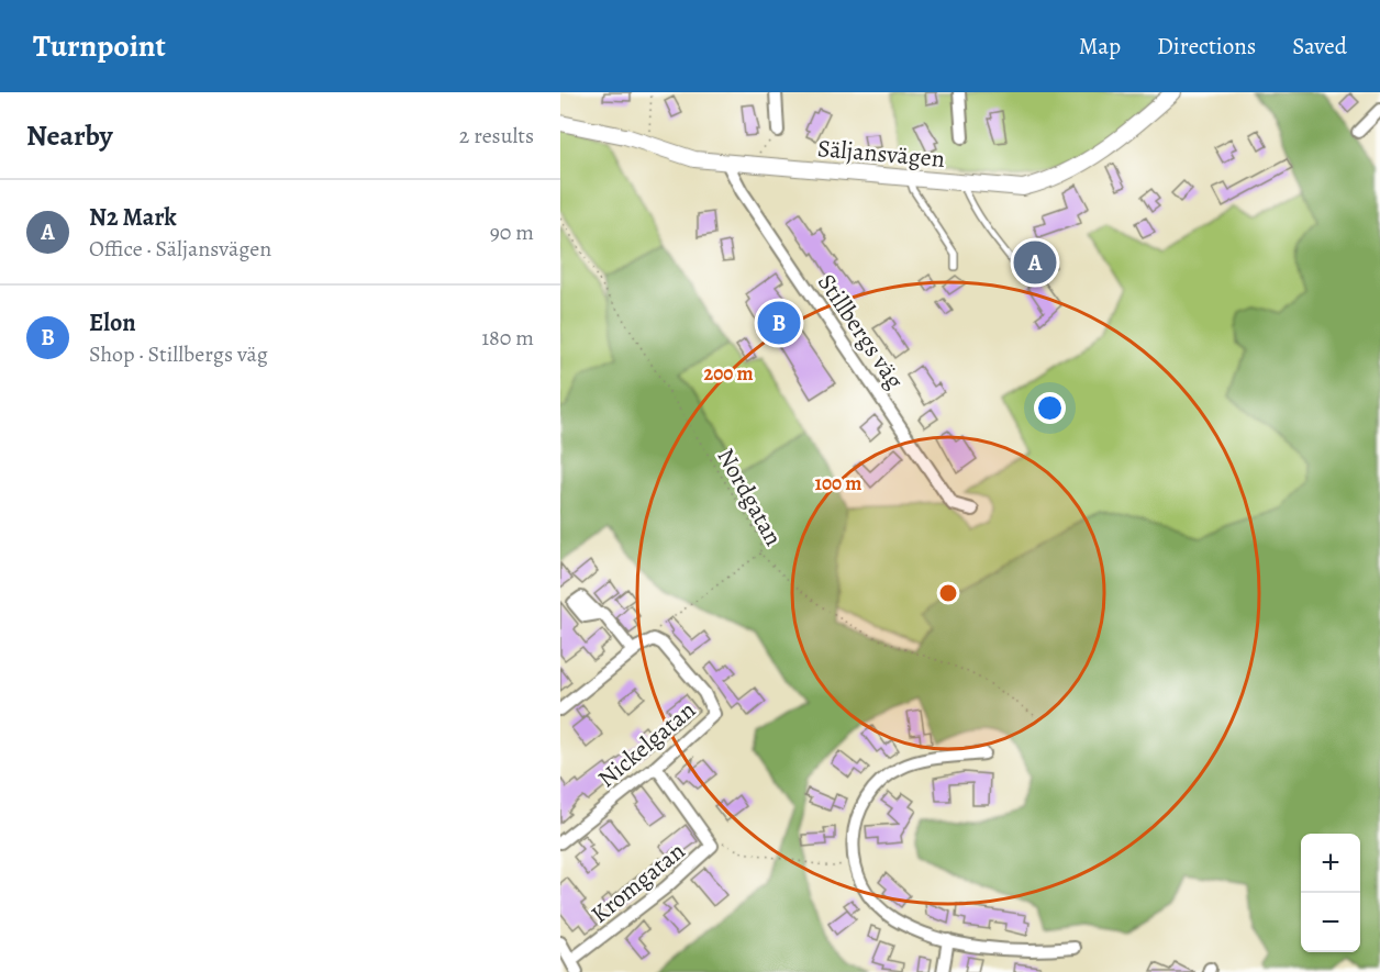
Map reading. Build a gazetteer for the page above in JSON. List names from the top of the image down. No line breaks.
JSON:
{"streets":{"street":["Säljansvägen","Stillbergs väg","Nickelgatan","Kromgatan"],"path":["Nordgatan"]},"crossings":[["Säljansvägen","Stillbergs väg"],["Nickelgatan","Kromgatan"]],"page":{"header":"Turnpoint","nav":["Map","Directions","Saved"],"heading":["Nearby","2 results"],"list":[{"mark":"A","name":"N2 Mark","note":"Office · Säljansvägen","value":"90 m"},{"mark":"B","name":"Elon","note":"Shop · Stillbergs väg","value":"180 m"}],"pins":["A","B"],"map_buttons":["+","−"]},"rings":["200 m","100 m"]}
